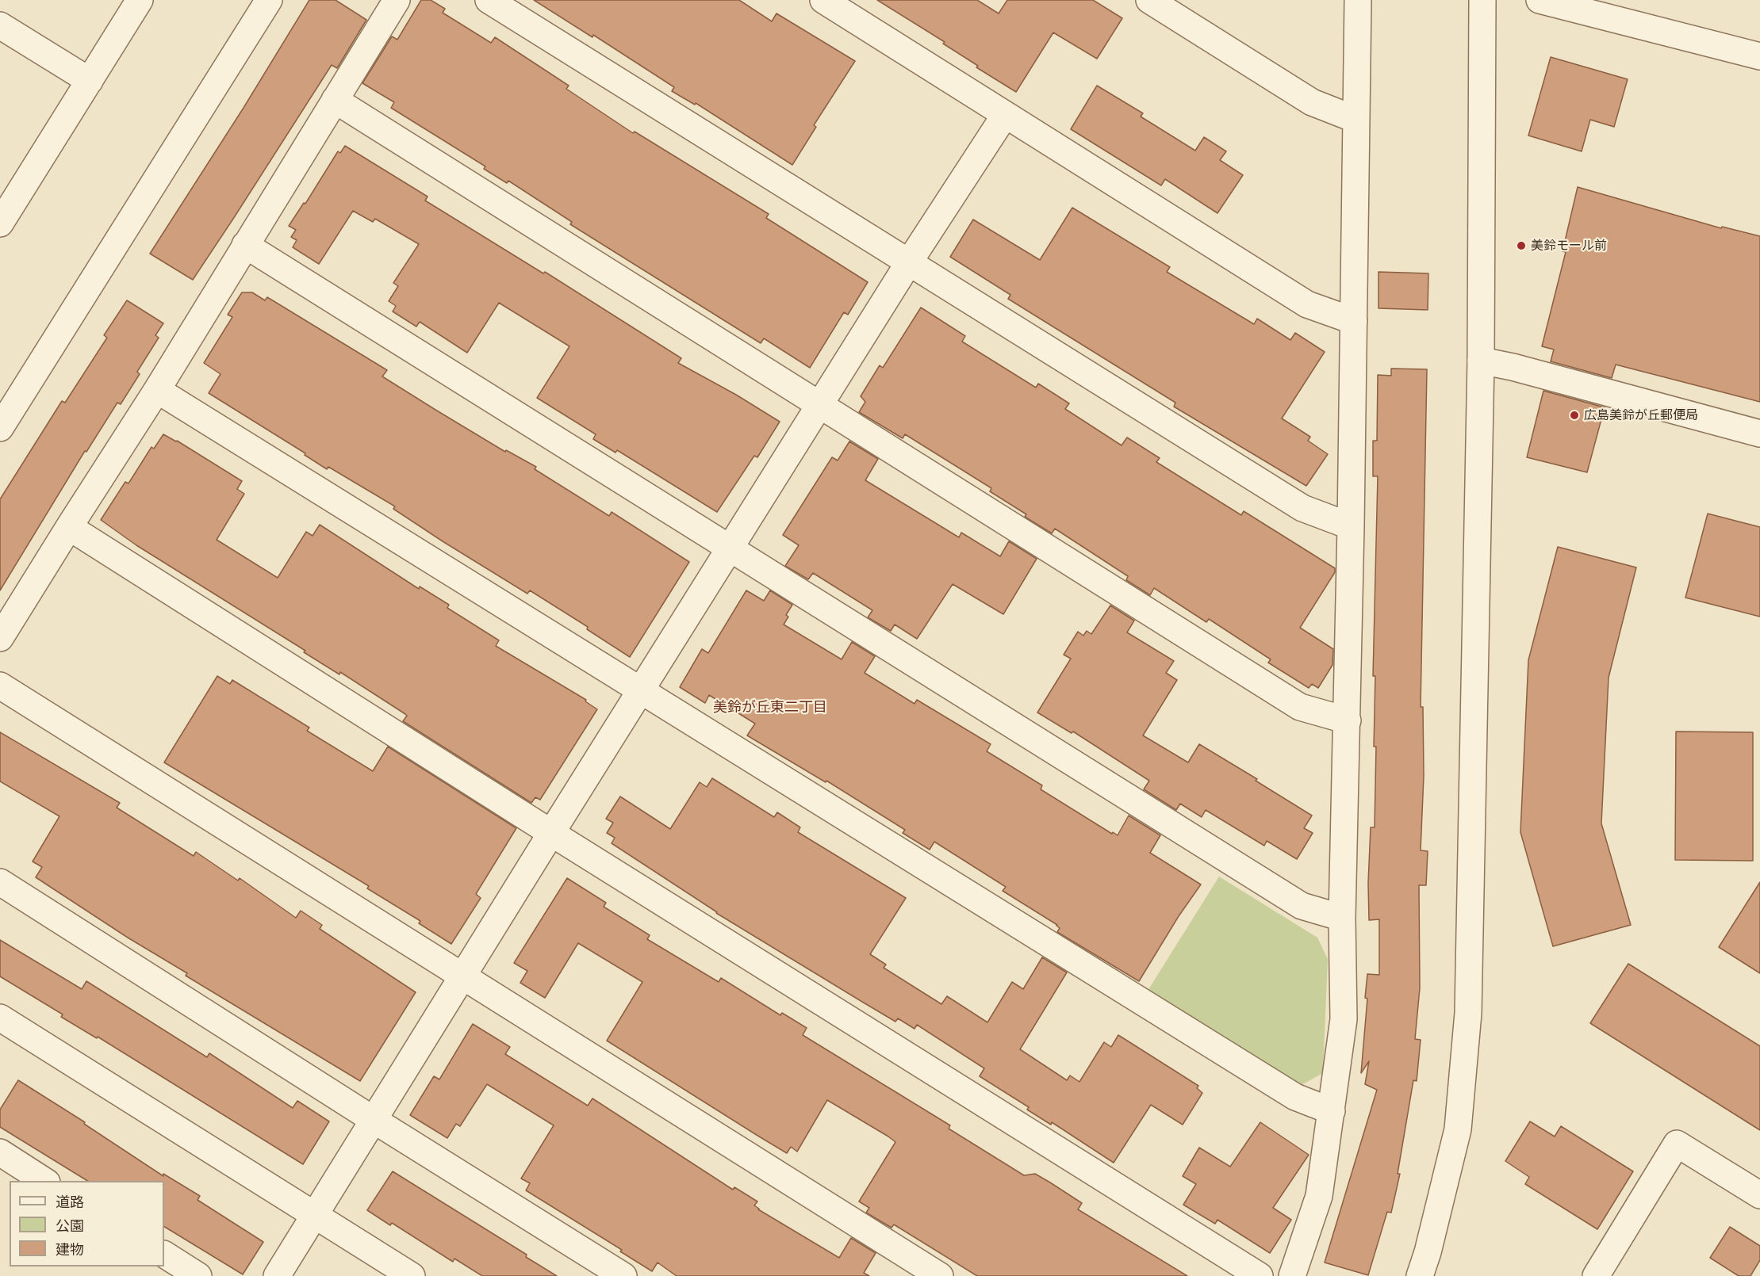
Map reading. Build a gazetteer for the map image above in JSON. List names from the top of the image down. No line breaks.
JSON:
{"districts":["美鈴が丘東二丁目"],"places":["美鈴モール前","広島美鈴が丘郵便局"],"legend":["道路","公園","建物"]}
